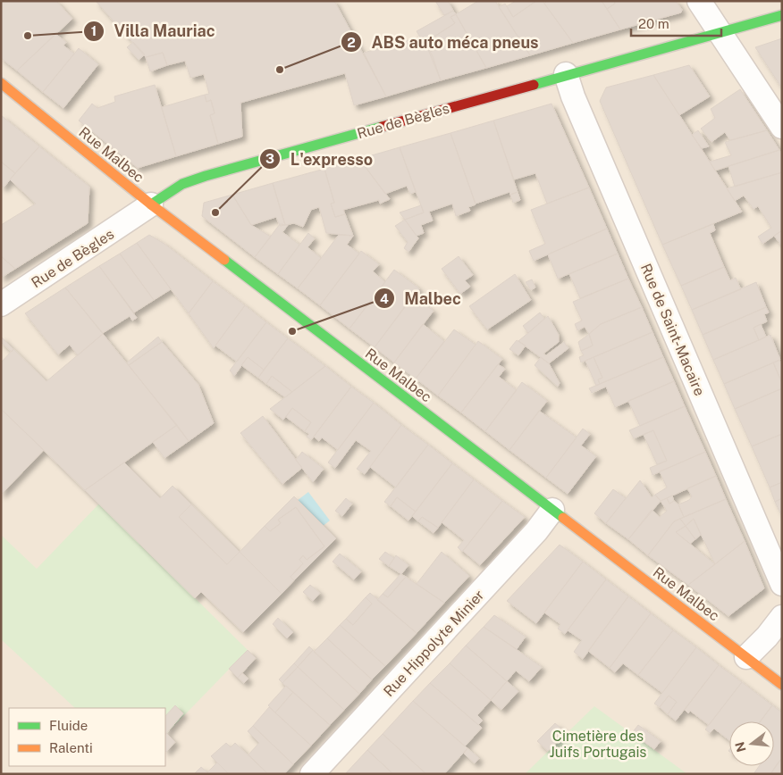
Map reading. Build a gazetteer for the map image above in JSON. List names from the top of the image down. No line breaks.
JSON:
{"streets":{"street":["Rue de Bègles","Rue Malbec","Rue de Saint-Macaire","Rue Hippolyte Minier"]},"crossings":[["Rue de Bègles","Rue Malbec"],["Rue de Bègles","Rue de Saint-Macaire"],["Rue Malbec","Rue Hippolyte Minier"]],"parks":["Cimetière des Juifs Portugais"],"places":["Villa Mauriac","ABS auto méca pneus","L'expresso","Malbec"],"legend":["Fluide","Ralenti"],"scale_bar":"20 m","north":"left"}
